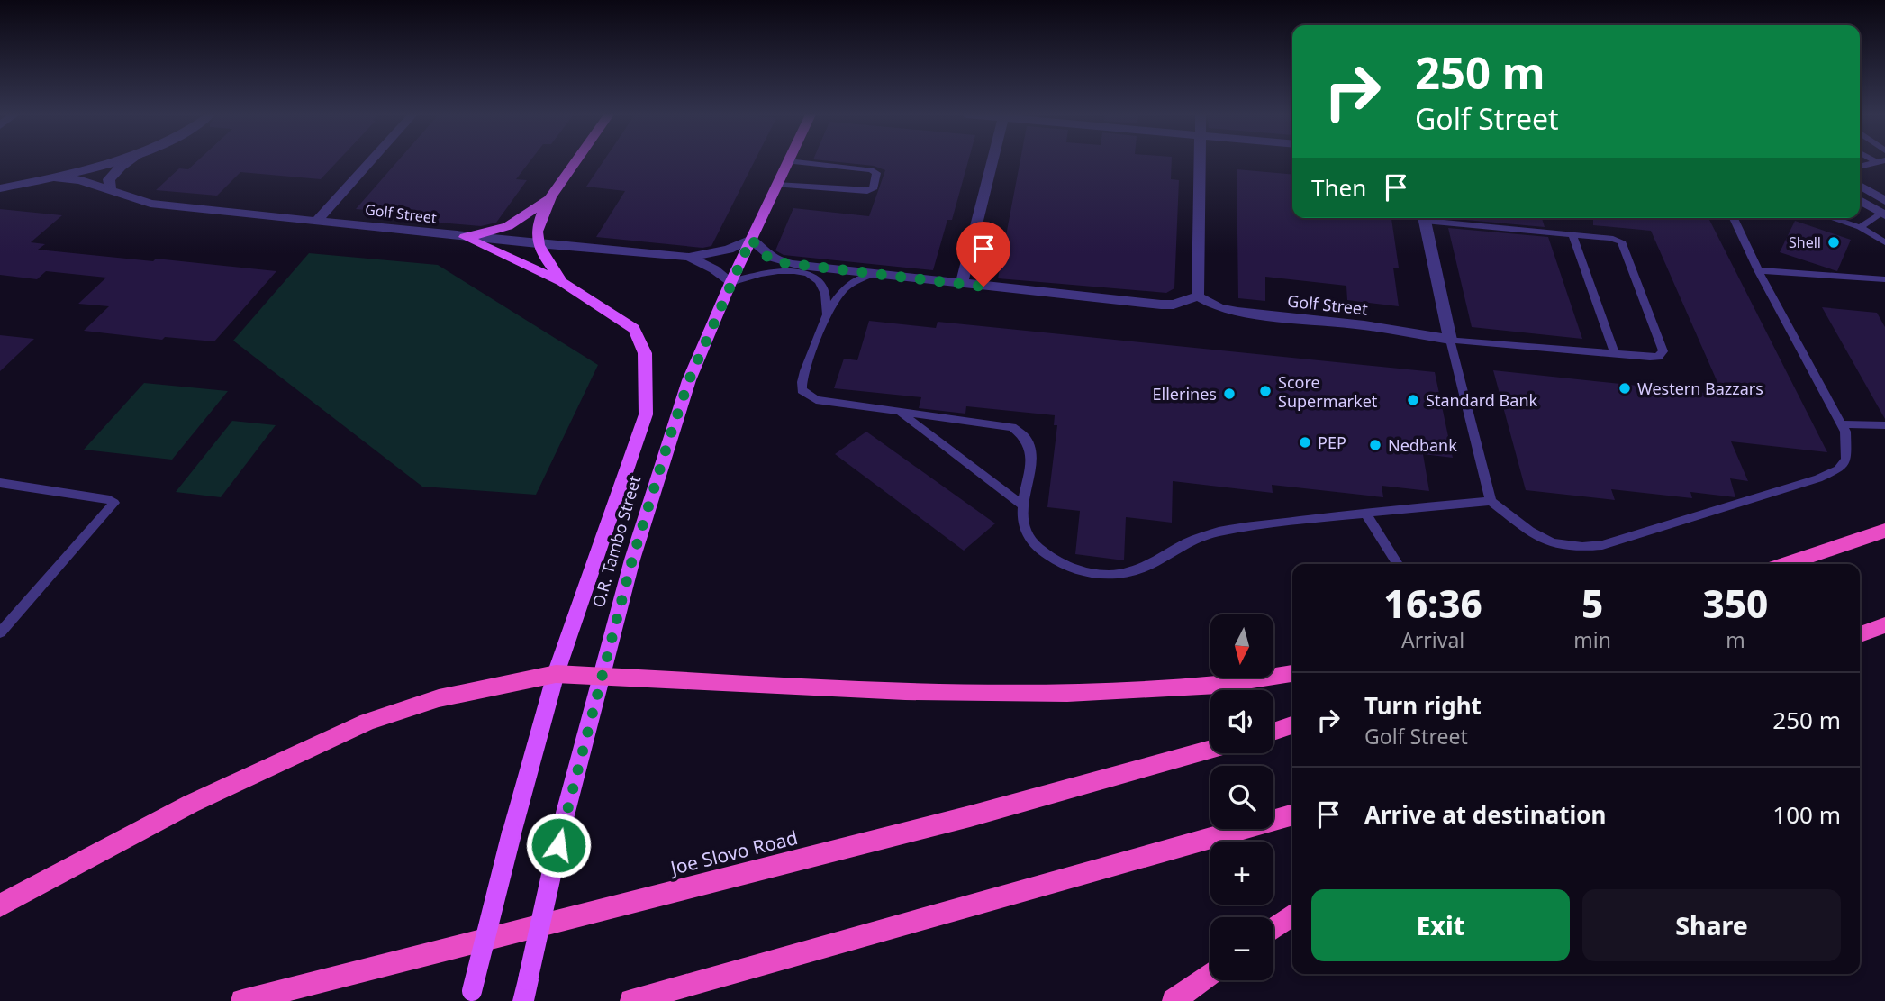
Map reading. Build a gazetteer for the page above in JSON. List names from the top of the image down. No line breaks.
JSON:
{"streets":{"highway":["Joe Slovo Road"],"main road":["O.R. Tambo Street"],"street":["Golf Street"]},"crossings":[["Golf Street","O.R. Tambo Street"]],"places":["Shell","Western Bazzars","Score Supermarket","Ellerines","Standard Bank","PEP","Nedbank"],"north":"bottom","page":{"turn":["250 m","Golf Street"],"then":"Then","eta":["16:36","Arrival","5","min","350","m"],"map_buttons":["+","−"],"list":[{"name":"Turn right","note":"Golf Street","value":"250 m"},{"name":"Arrive at destination","value":"100 m"}],"buttons":["Exit","Share"]}}
